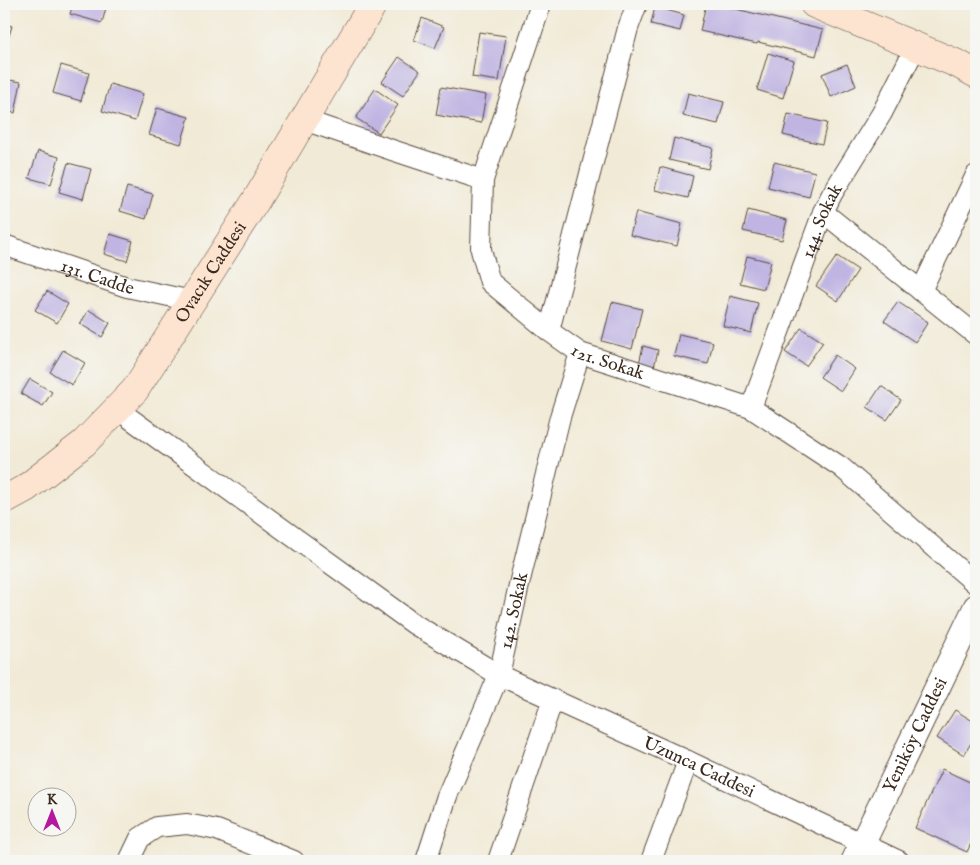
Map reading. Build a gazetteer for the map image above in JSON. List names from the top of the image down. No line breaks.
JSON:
{"streets":{"main road":["Ovacık Caddesi"],"street":["144. Sokak","131. Cadde","121. Sokak","142. Sokak","Yeniköy Caddesi","Uzunca Caddesi"]},"crossings":[["144. Sokak","121. Sokak"],["Ovacık Caddesi","131. Cadde"],["Ovacık Caddesi","Uzunca Caddesi"],["121. Sokak","142. Sokak"],["142. Sokak","Uzunca Caddesi"],["Yeniköy Caddesi","Uzunca Caddesi"]],"north":"top"}
